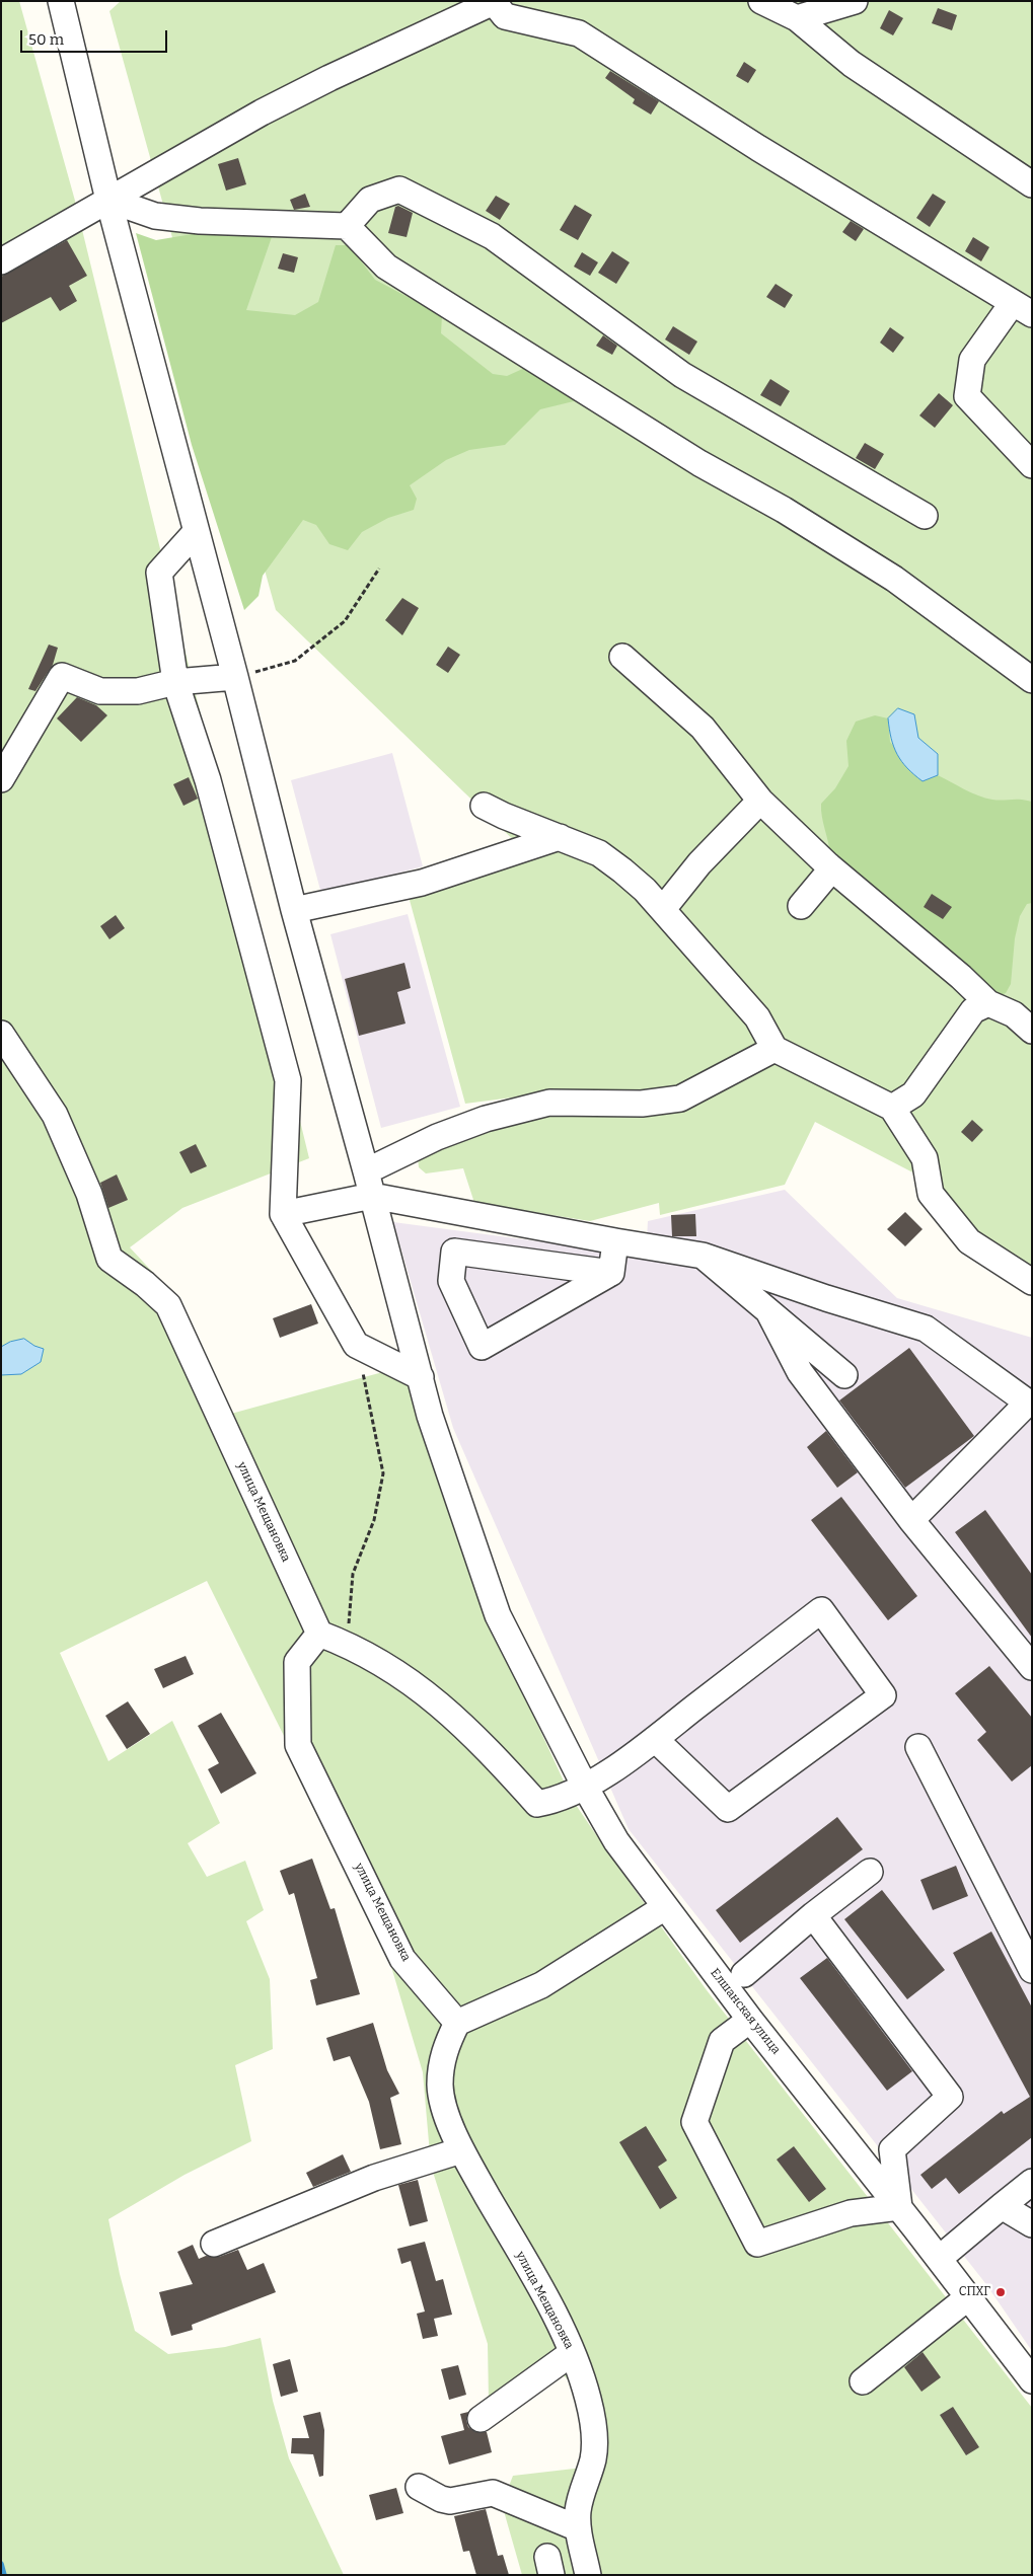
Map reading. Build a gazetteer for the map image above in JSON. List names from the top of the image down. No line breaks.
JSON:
{"streets":{"street":["улица Мещановка","Елшанская улица"]},"places":["СПХГ"],"scale_bar":"50 m"}
